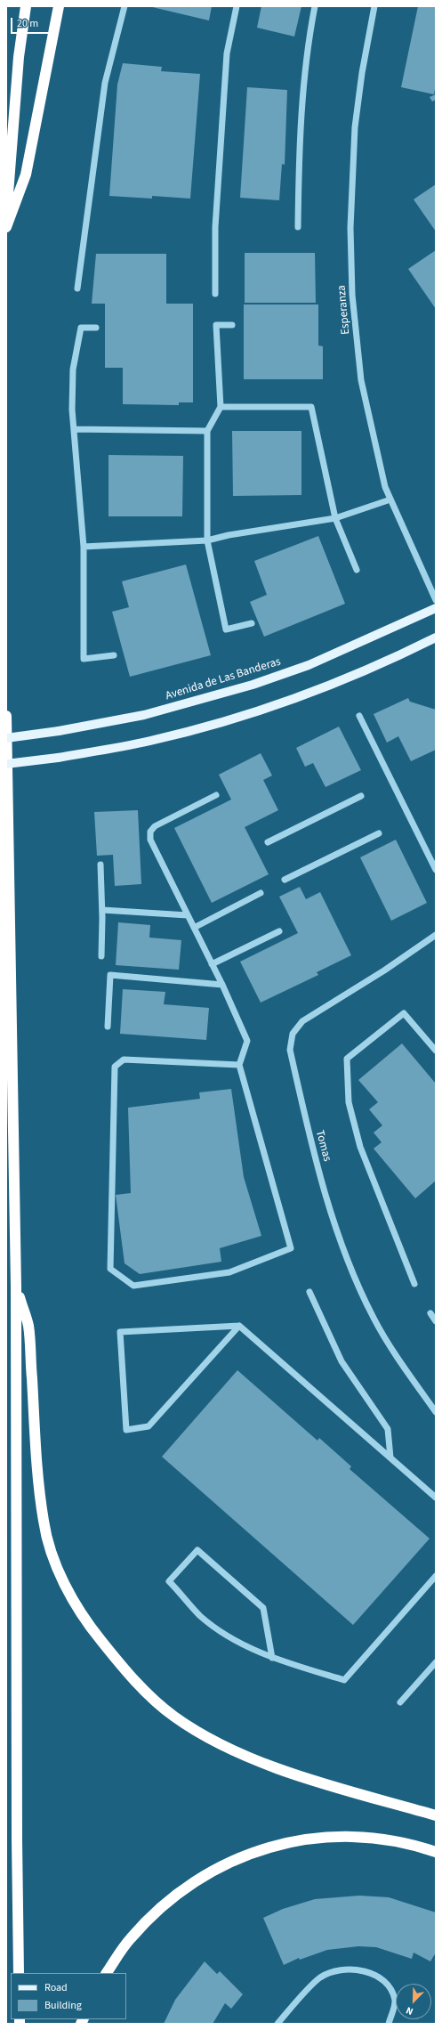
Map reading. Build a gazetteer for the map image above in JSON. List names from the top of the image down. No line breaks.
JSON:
{"streets":{"main road":["Avenida de Las Banderas"],"street":["Esperanza","Tomas"]},"legend":["Road","Building"],"scale_bar":"20 m","north":"bottom left"}
